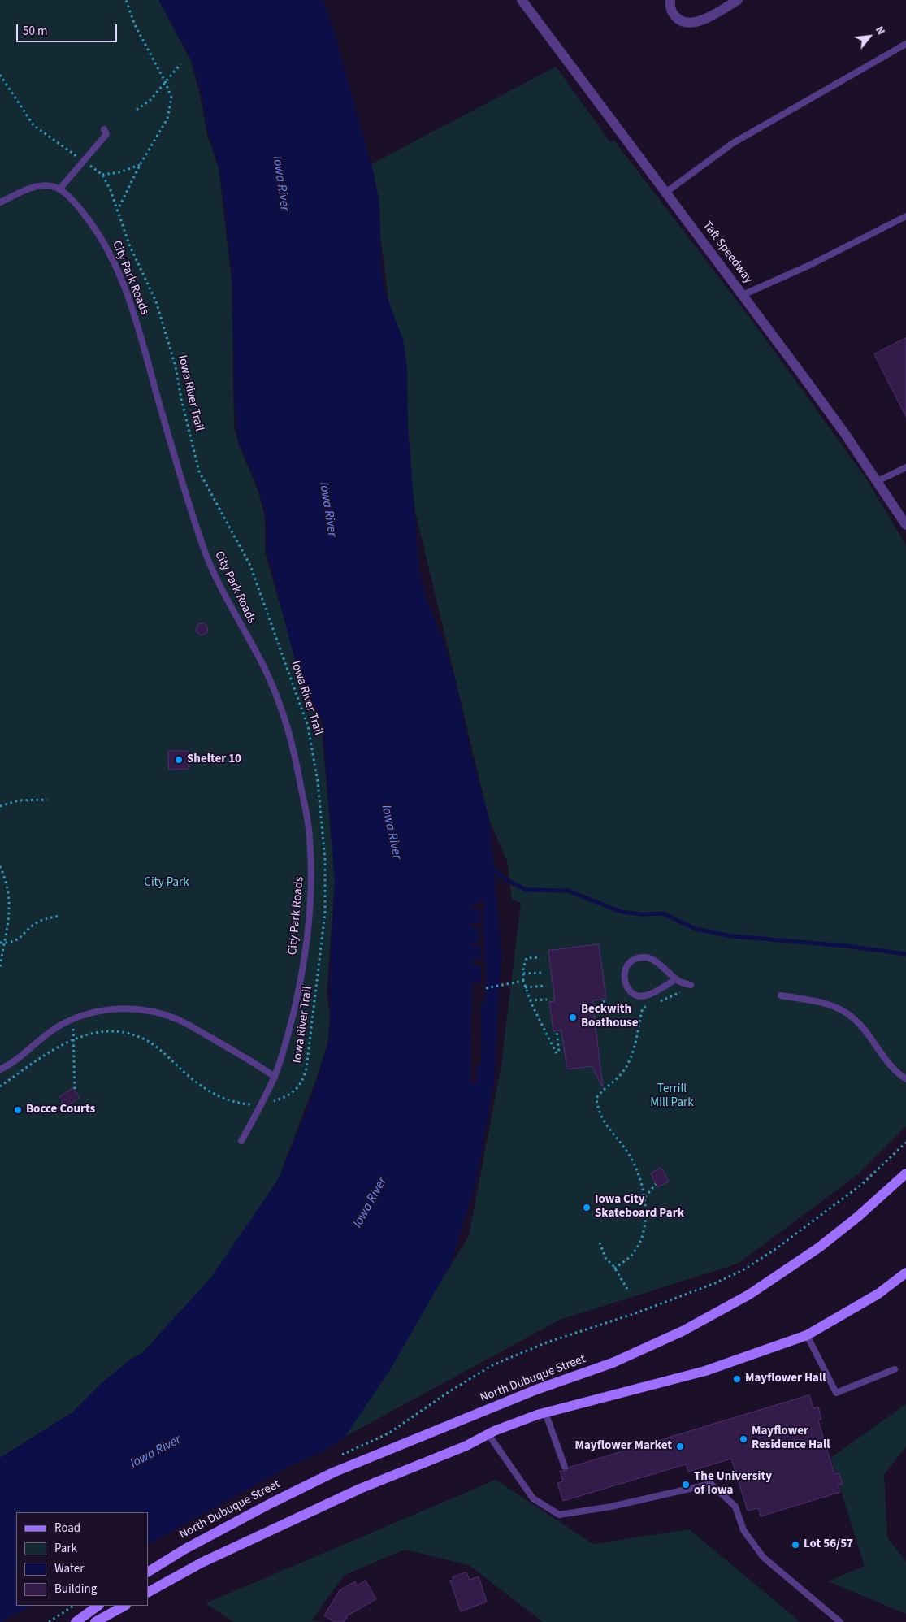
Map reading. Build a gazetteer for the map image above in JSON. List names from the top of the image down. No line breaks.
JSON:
{"streets":{"main road":["North Dubuque Street"],"street":["Taft Speedway"],"lane":["City Park Roads"],"path":["Iowa River Trail"]},"crossings":[["City Park Roads","Iowa River Trail"]],"water":["Iowa River"],"parks":["City Park","Terrill Mill Park"],"places":["Shelter 10","Beckwith Boathouse","Bocce Courts","Iowa City Skateboard Park","Mayflower Hall","Mayflower Residence Hall","Mayflower Market","The University of Iowa","Lot 56/57"],"legend":["Road","Park","Water","Building"],"scale_bar":"50 m","north":"top right"}
